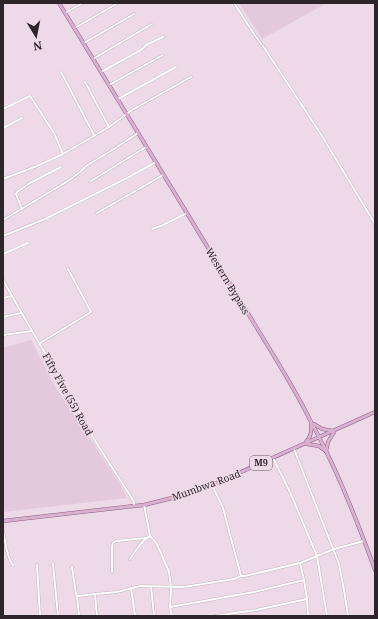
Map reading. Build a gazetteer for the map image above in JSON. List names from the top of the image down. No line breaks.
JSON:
{"streets":{"main road":["Western Bypass","M9","Mumbwa Road"],"street":["Fifty Five (55) Road"]},"crossings":[["Western Bypass","Mumbwa Road"],["Fifty Five (55) Road","Mumbwa Road"]],"north":"bottom"}
